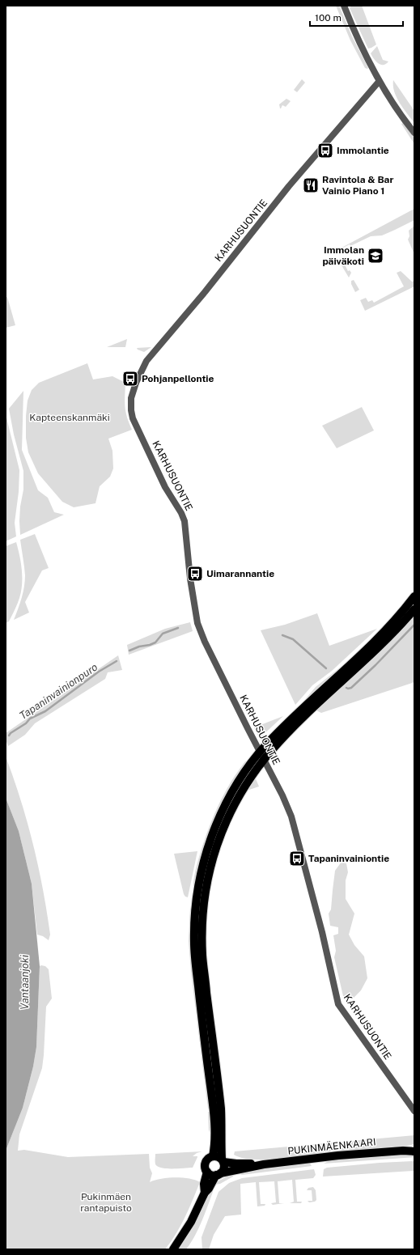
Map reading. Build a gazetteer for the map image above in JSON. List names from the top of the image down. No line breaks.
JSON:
{"streets":{"main road":["PUKINMÄENKAARI"],"street":["KARHUSUONTIE"]},"water":["Tapaninvainionpuro","Vantaanjoki"],"parks":["Kapteenskanmäki","Pukinmäen rantapuisto"],"places":{"bus stop":["Immolantie","Pohjanpellontie","Uimarannantie","Tapaninvainiontie"],"restaurant":["Ravintola & Bar Vainio Piano 1"],"school or university":["Immolan päiväkoti"]},"scale_bar":"100 m"}
